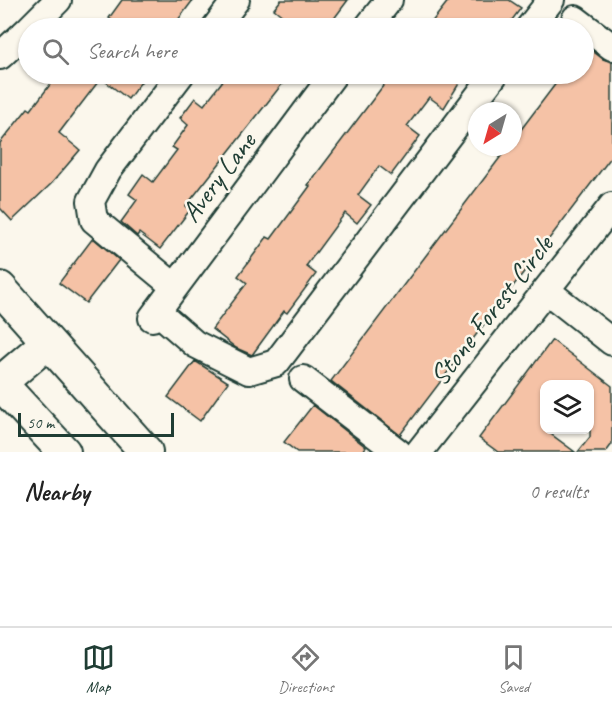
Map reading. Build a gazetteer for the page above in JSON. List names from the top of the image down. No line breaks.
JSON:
{"streets":{"street":["Avery Lane","Stone Forest Circle"]},"scale_bar":"50 m","north":"bottom left","page":{"search":"Search here","scale":"50 m","heading":["Nearby","0 results"],"nav":["Map","Directions","Saved"]}}
